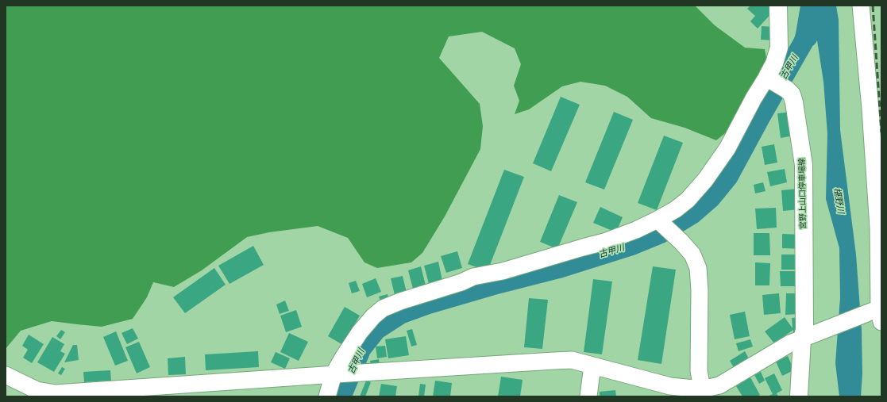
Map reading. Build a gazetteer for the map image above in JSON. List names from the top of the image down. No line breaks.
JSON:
{"streets":{"main road":["宮野上山口停車場線"]},"water":["古甲川","椹野川"]}
